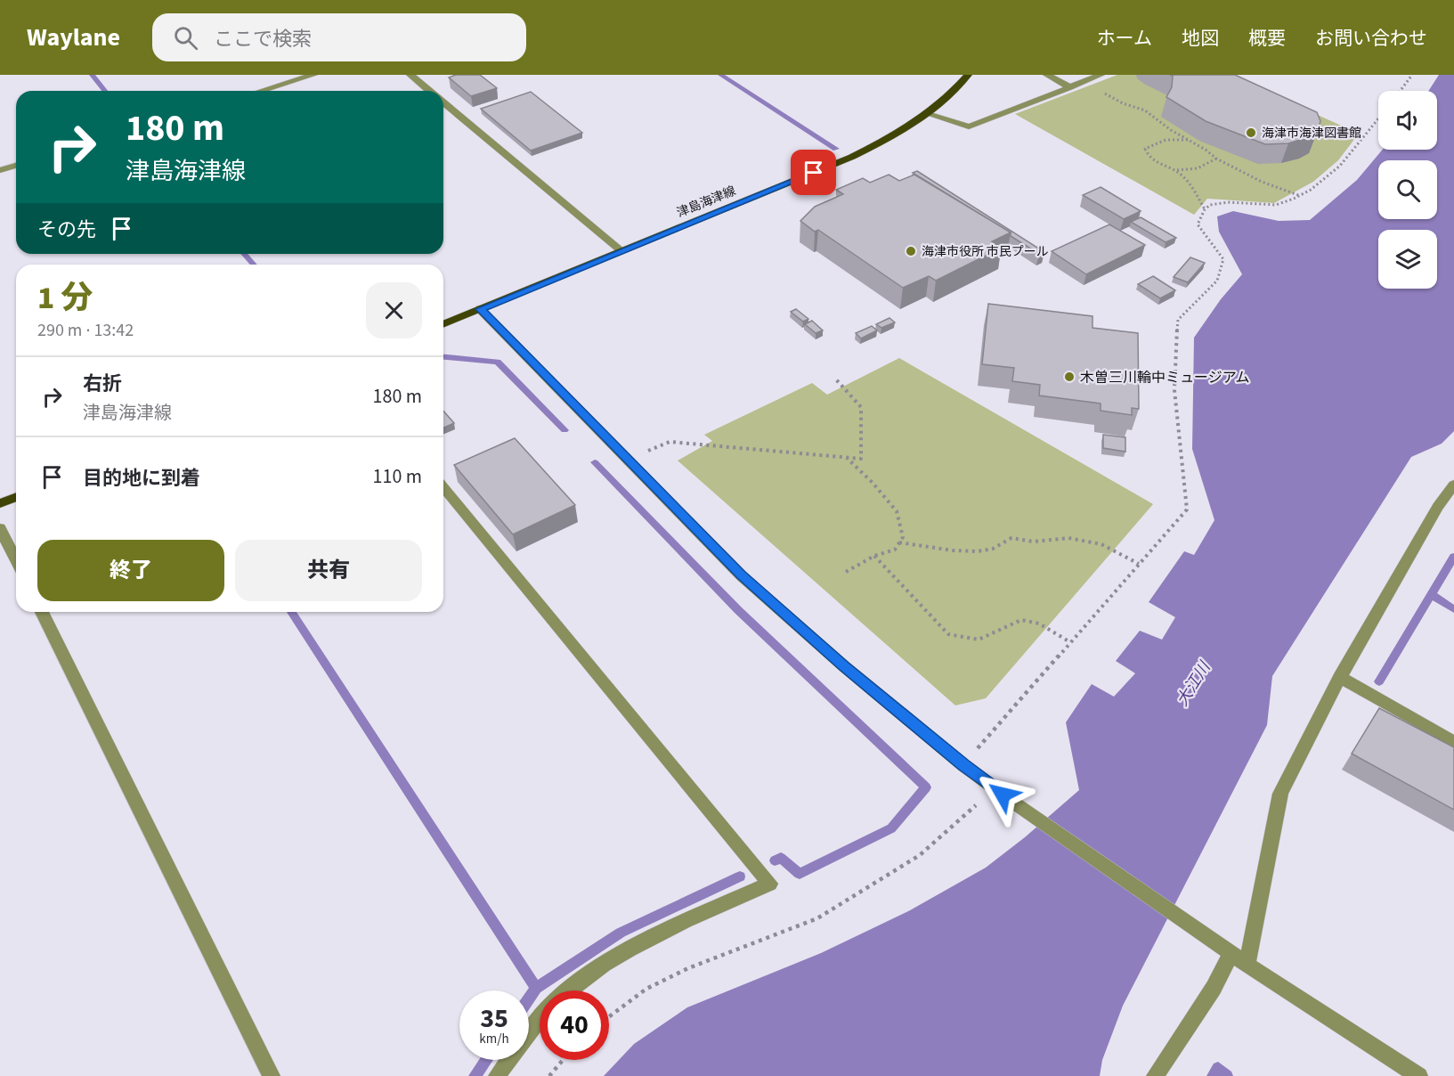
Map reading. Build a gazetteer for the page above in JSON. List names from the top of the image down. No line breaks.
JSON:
{"streets":{"main road":["津島海津線"]},"water":["大江川"],"places":["海津市海津図書館","海津市役所 市民プール","木曽三川輪中ミュージアム"],"page":{"header":"Waylane","search":"ここで検索","nav":["ホーム","地図","概要","お問い合わせ"],"turn":["180 m","津島海津線"],"then":"その先","heading":["1 分","290 m · 13:42"],"list":[{"name":"右折","note":"津島海津線","value":"180 m"},{"name":"目的地に到着","value":"110 m"}],"buttons":["終了","共有"],"speed":"35 km/h","limit":"40"}}
